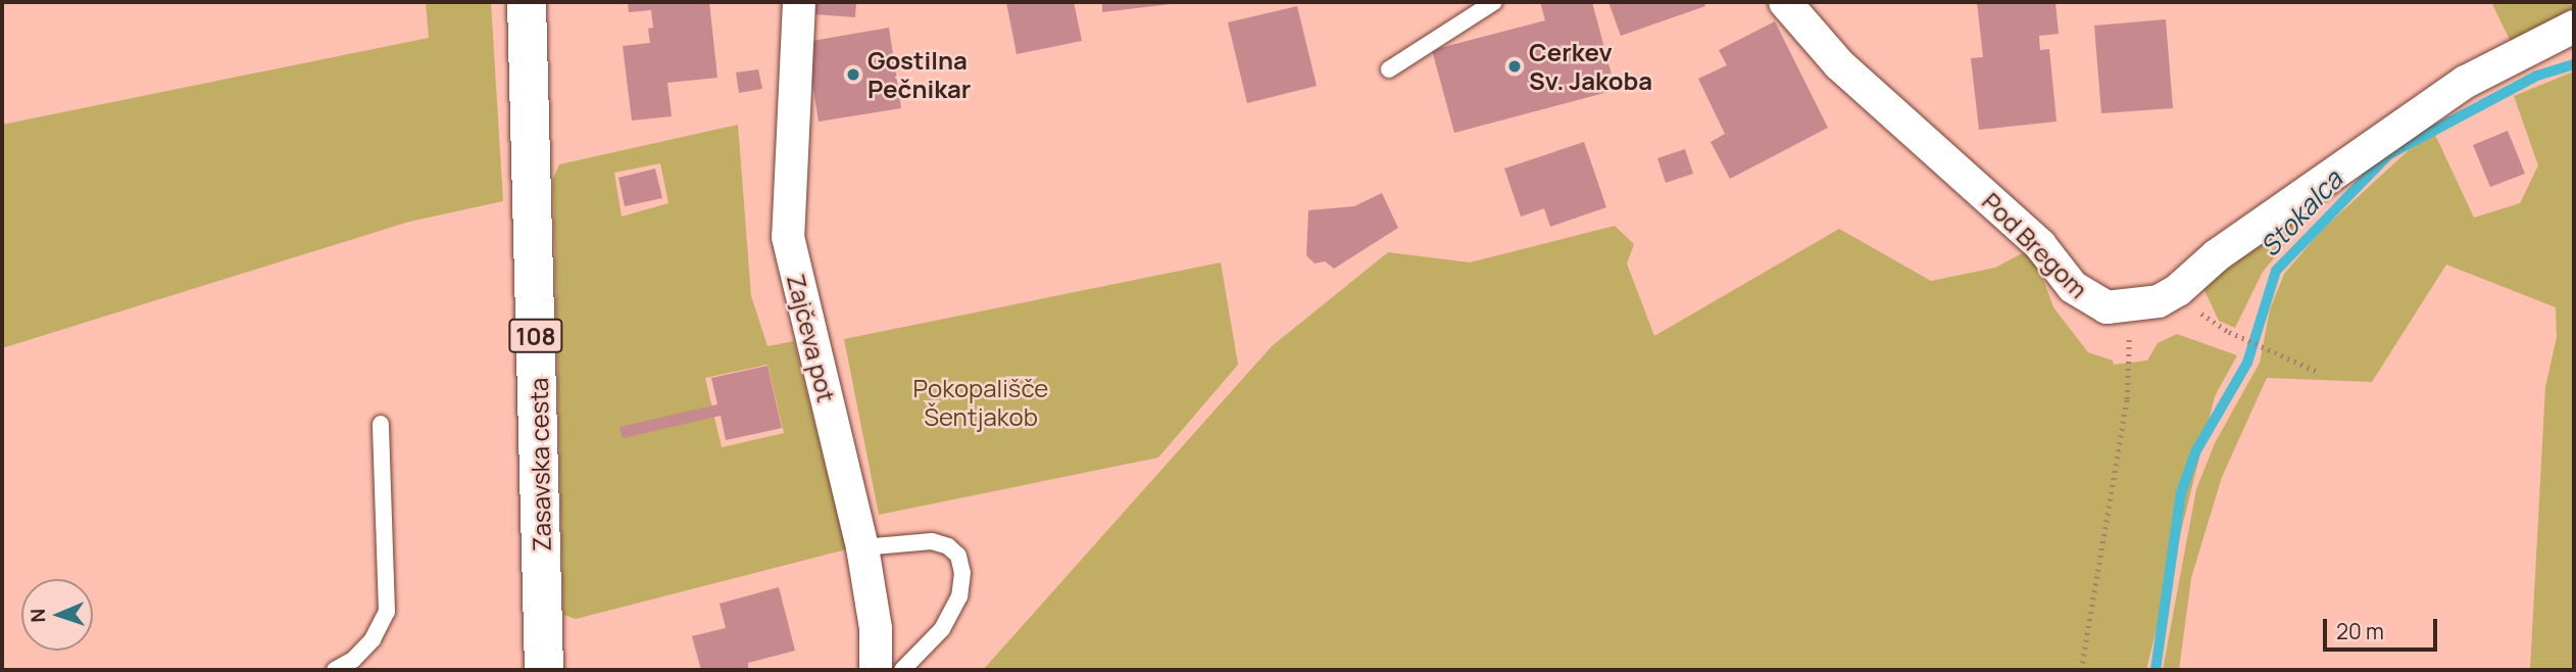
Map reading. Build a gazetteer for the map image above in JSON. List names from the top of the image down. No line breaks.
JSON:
{"streets":{"main road":["108","Zasavska cesta"],"street":["Pod Bregom","Zajčeva pot"]},"water":["Stokalca"],"parks":["Pokopališče Šentjakob"],"places":["Cerkev Sv. Jakoba","Gostilna Pečnikar"],"scale_bar":"20 m","north":"left"}
